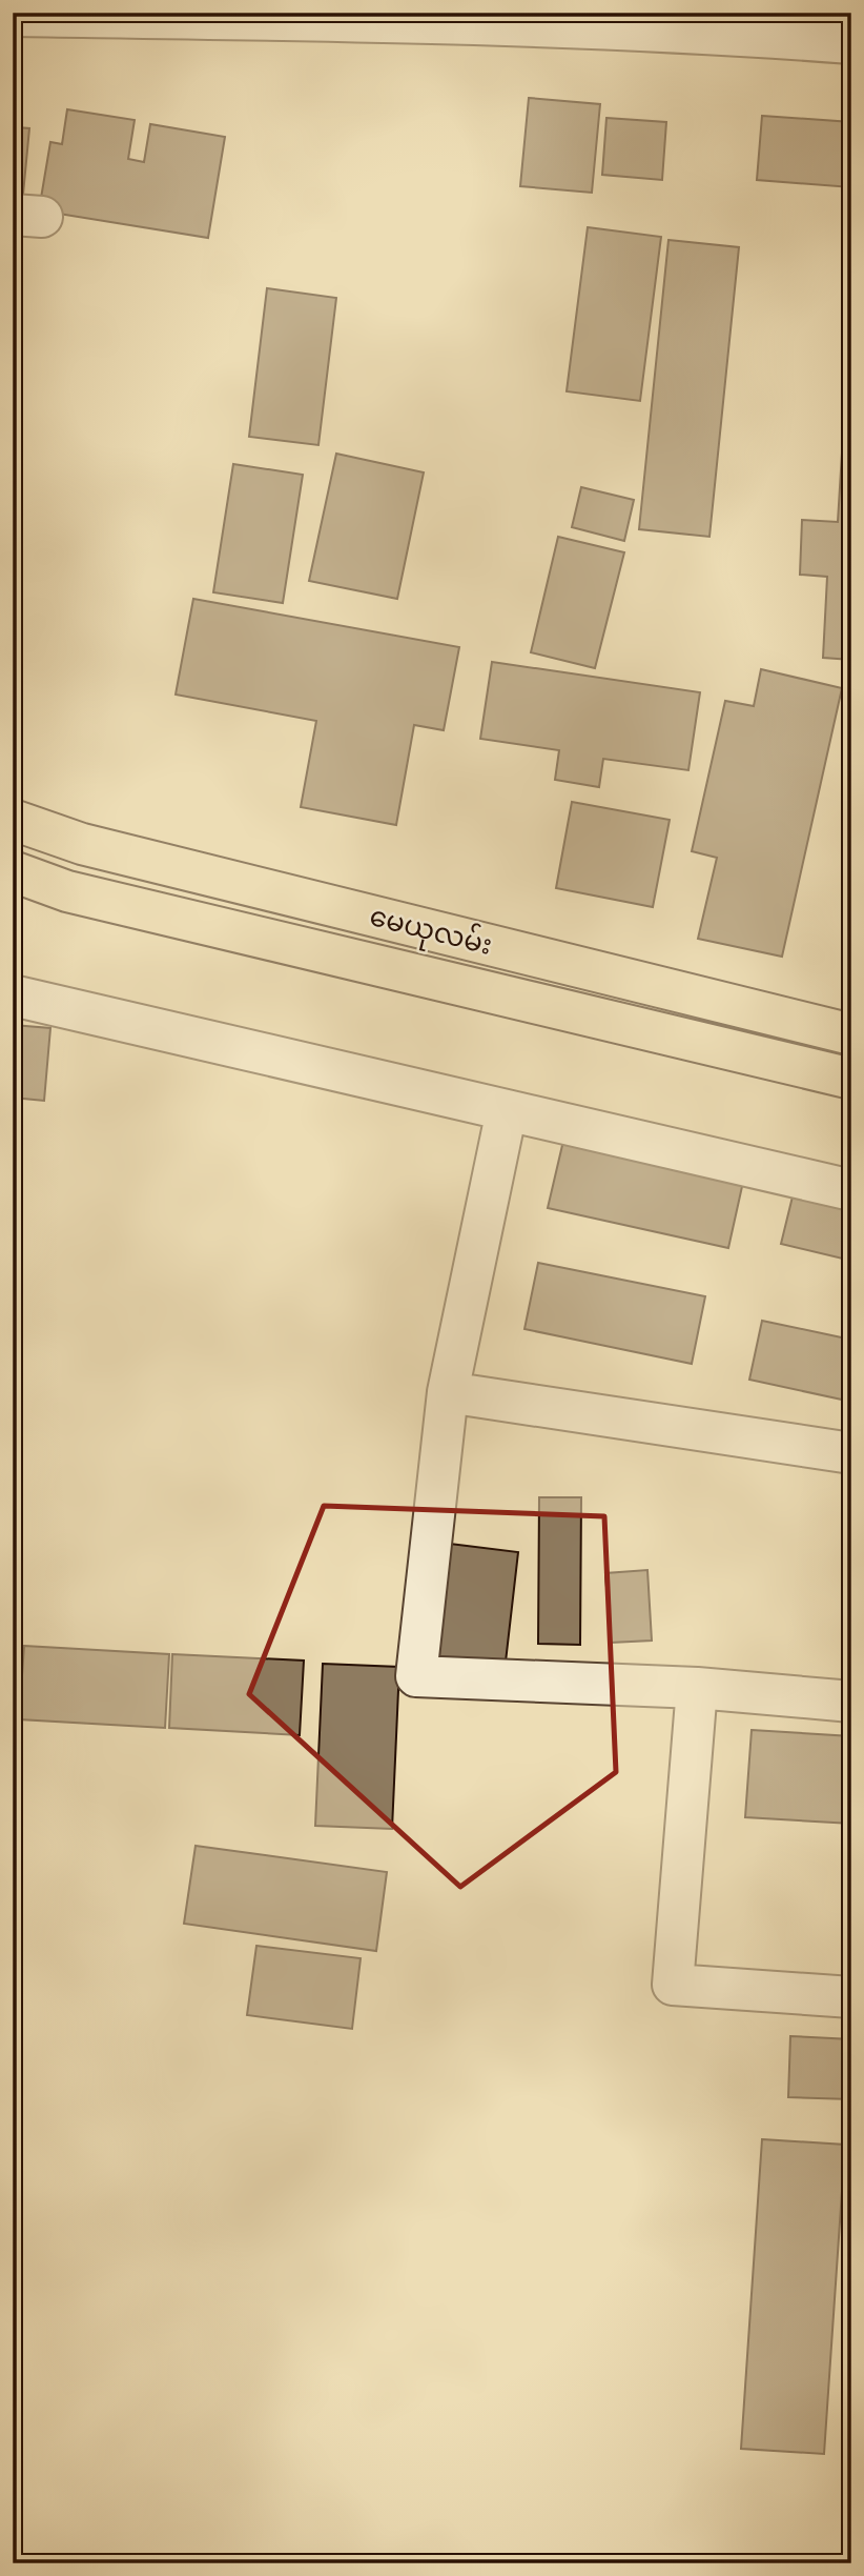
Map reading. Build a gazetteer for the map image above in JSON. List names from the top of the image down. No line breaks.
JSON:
{"streets":{"main road":["မေယုလမ်း"]}}
